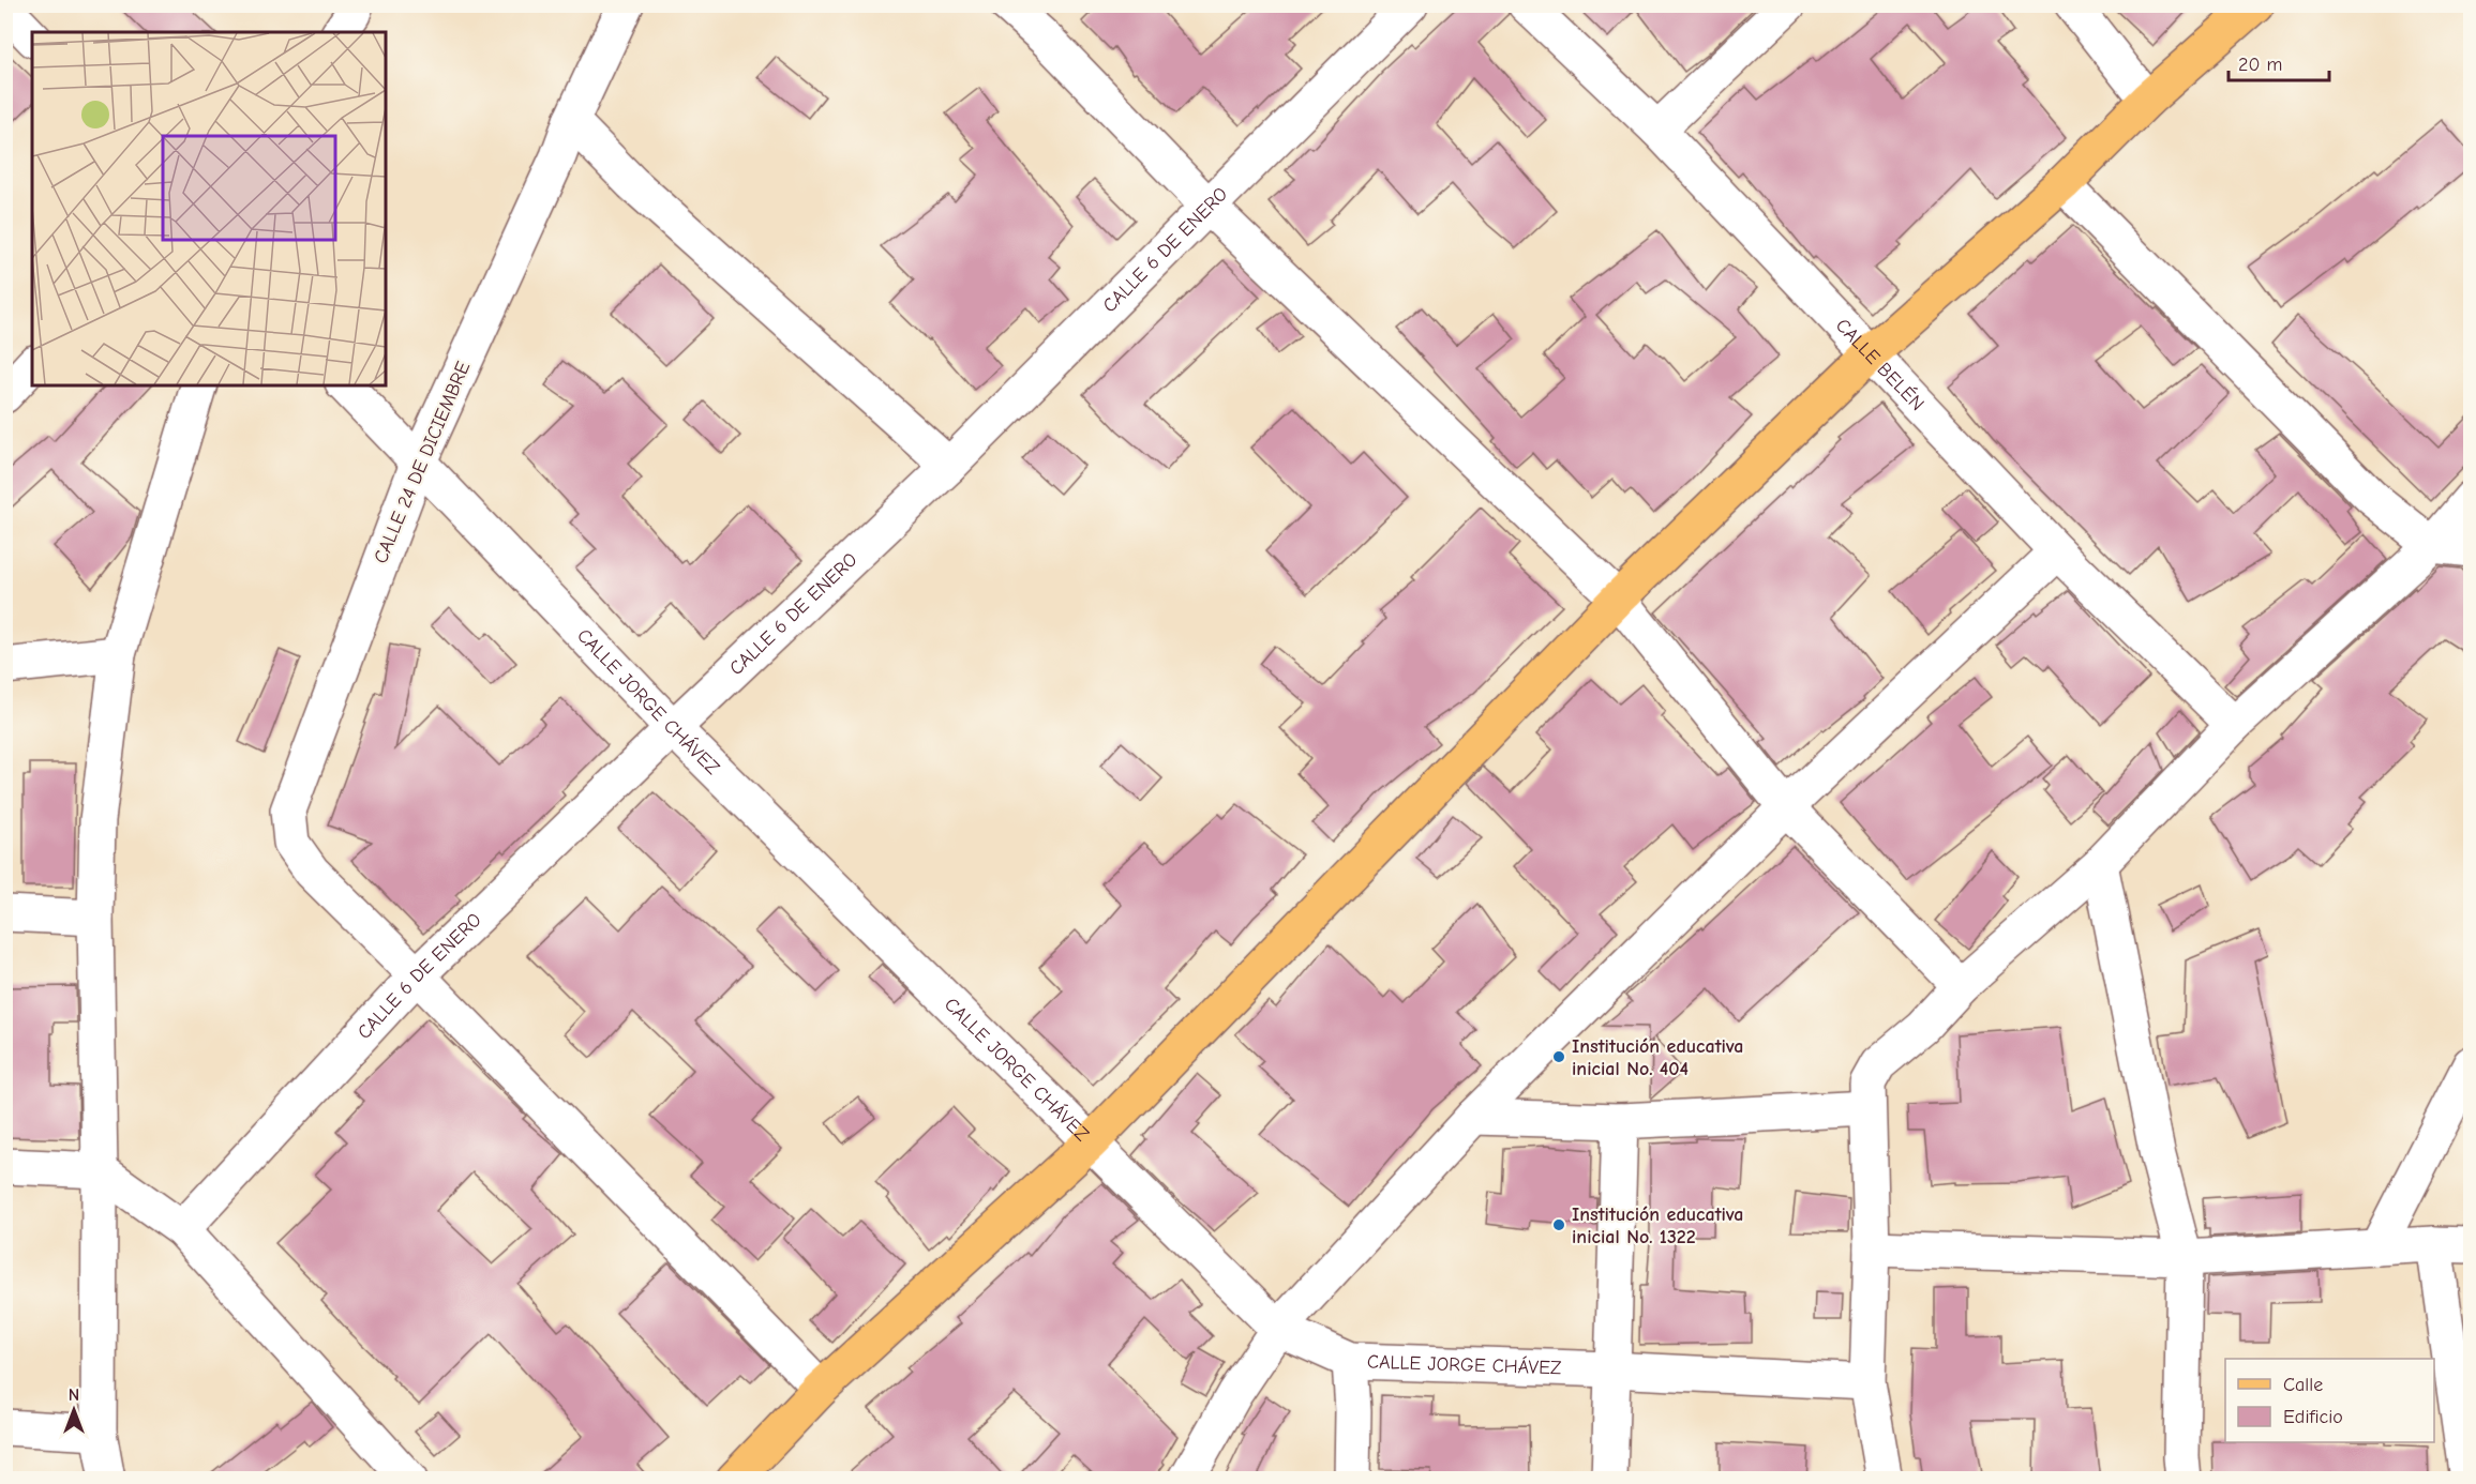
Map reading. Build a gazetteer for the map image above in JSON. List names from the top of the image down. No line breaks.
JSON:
{"streets":{"street":["CALLE 6 DE ENERO","CALLE BELÉN","CALLE 24 DE DICIEMBRE","CALLE JORGE CHÁVEZ"]},"crossings":[["CALLE 6 DE ENERO","CALLE 24 DE DICIEMBRE"],["CALLE 6 DE ENERO","CALLE JORGE CHÁVEZ"],["CALLE 24 DE DICIEMBRE","CALLE JORGE CHÁVEZ"]],"places":["Institución educativa inicial No. 404","Institución educativa inicial No. 1322"],"legend":["Calle","Edificio"],"scale_bar":"20 m","north":"top"}
